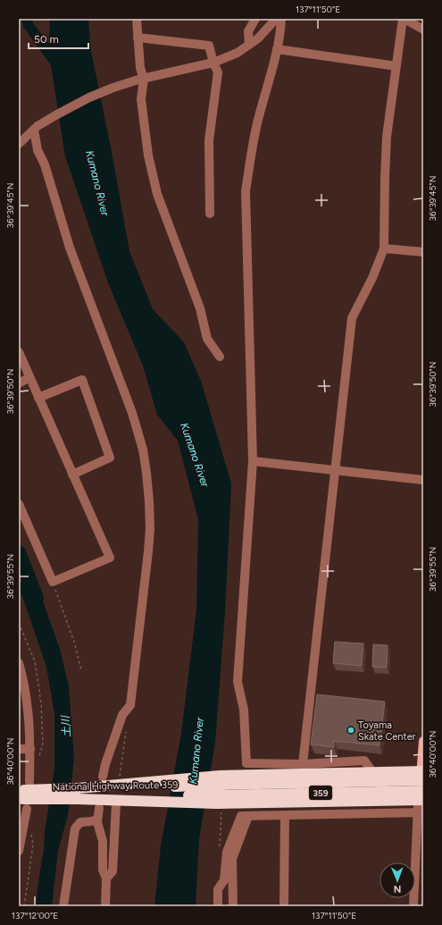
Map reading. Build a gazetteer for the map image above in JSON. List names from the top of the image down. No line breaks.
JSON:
{"streets":{"highway":["National Highway Route 359","359"]},"water":["Kumano River","土川"],"places":["Toyama Skate Center"],"scale_bar":"50 m","north":"bottom","coordinates":["137°11'50\"E","36°39'45\"N","36°39'50\"N","36°39'55\"N","36°40'00\"N","137°12'00\"E"]}
